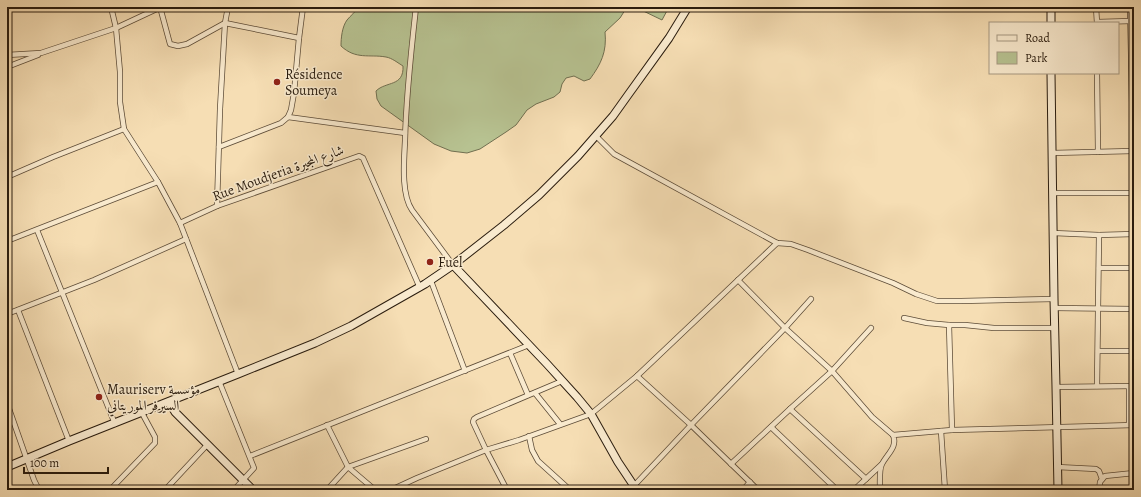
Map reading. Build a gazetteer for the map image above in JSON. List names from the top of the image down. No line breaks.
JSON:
{"streets":{"street":["Rue Moudjeria شارع المجيرة"]},"places":["Résidence Soumeya","Fuel","Mauriserv مؤسسة السيرفر الموريتاني"],"legend":["Road","Park"],"scale_bar":"100 m"}
